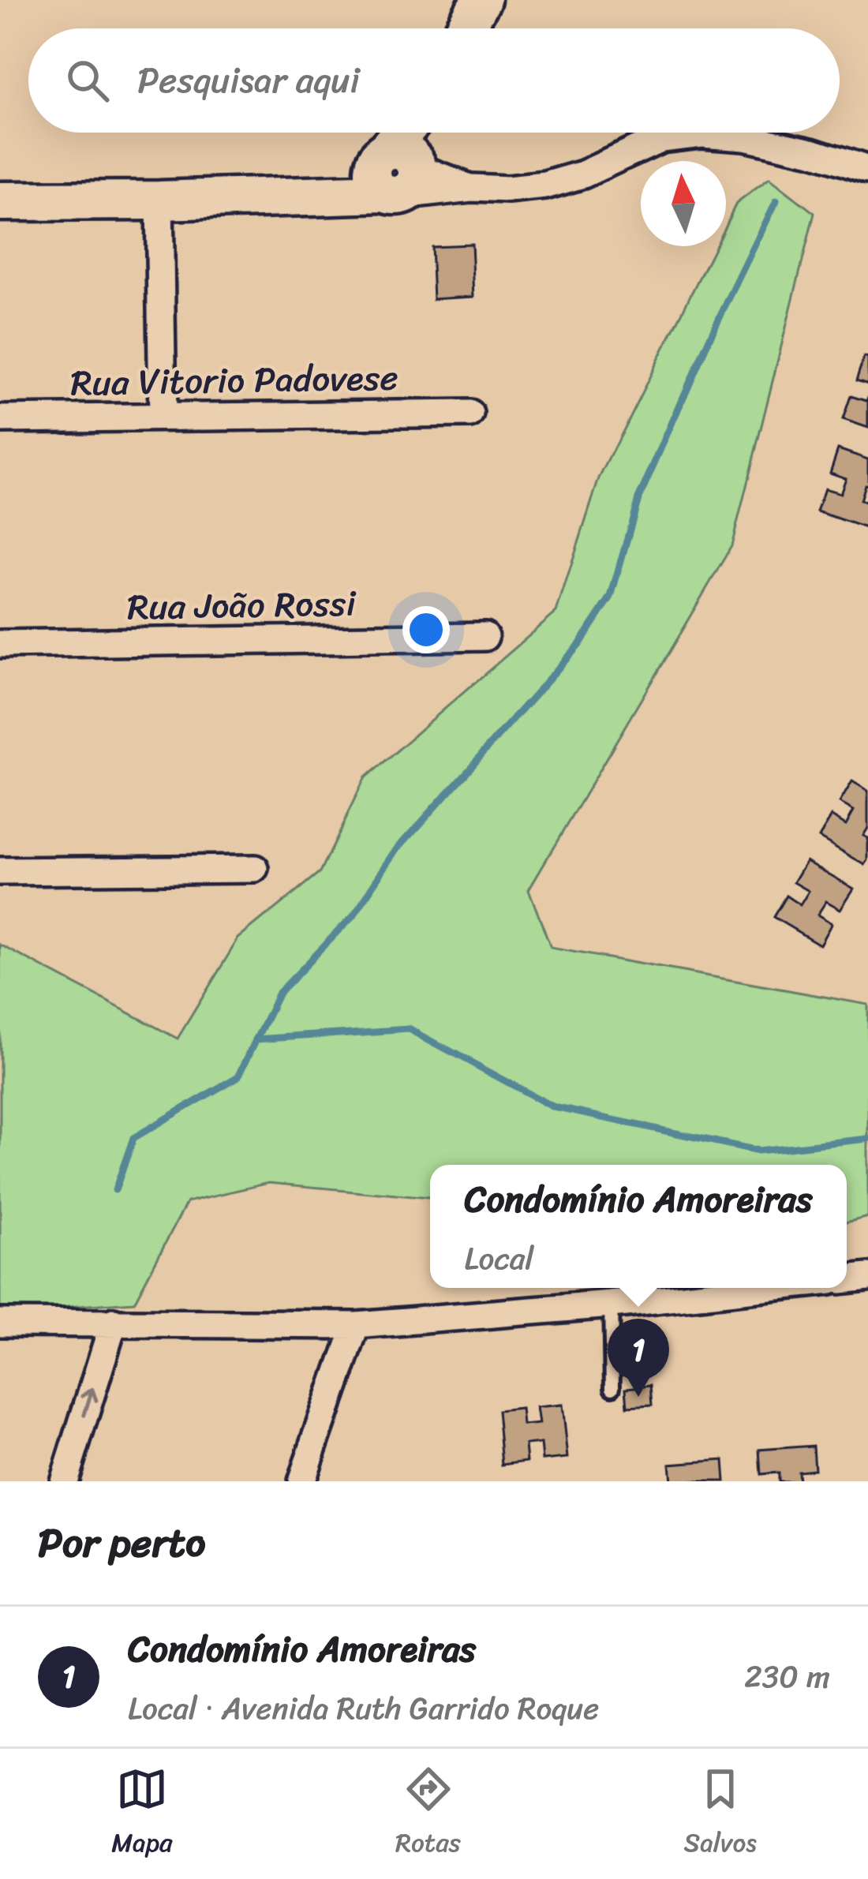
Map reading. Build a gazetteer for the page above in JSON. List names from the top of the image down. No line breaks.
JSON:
{"streets":{"street":["Rua Vitorio Padovese","Rua João Rossi"]},"north":"top","page":{"search":"Pesquisar aqui","popup":["Condomínio Amoreiras","Local"],"pins":"1","heading":"Por perto","list":[{"mark":"1","name":"Condomínio Amoreiras","note":"Local · Avenida Ruth Garrido Roque","value":"230 m"}],"nav":["Mapa","Rotas","Salvos"]}}
